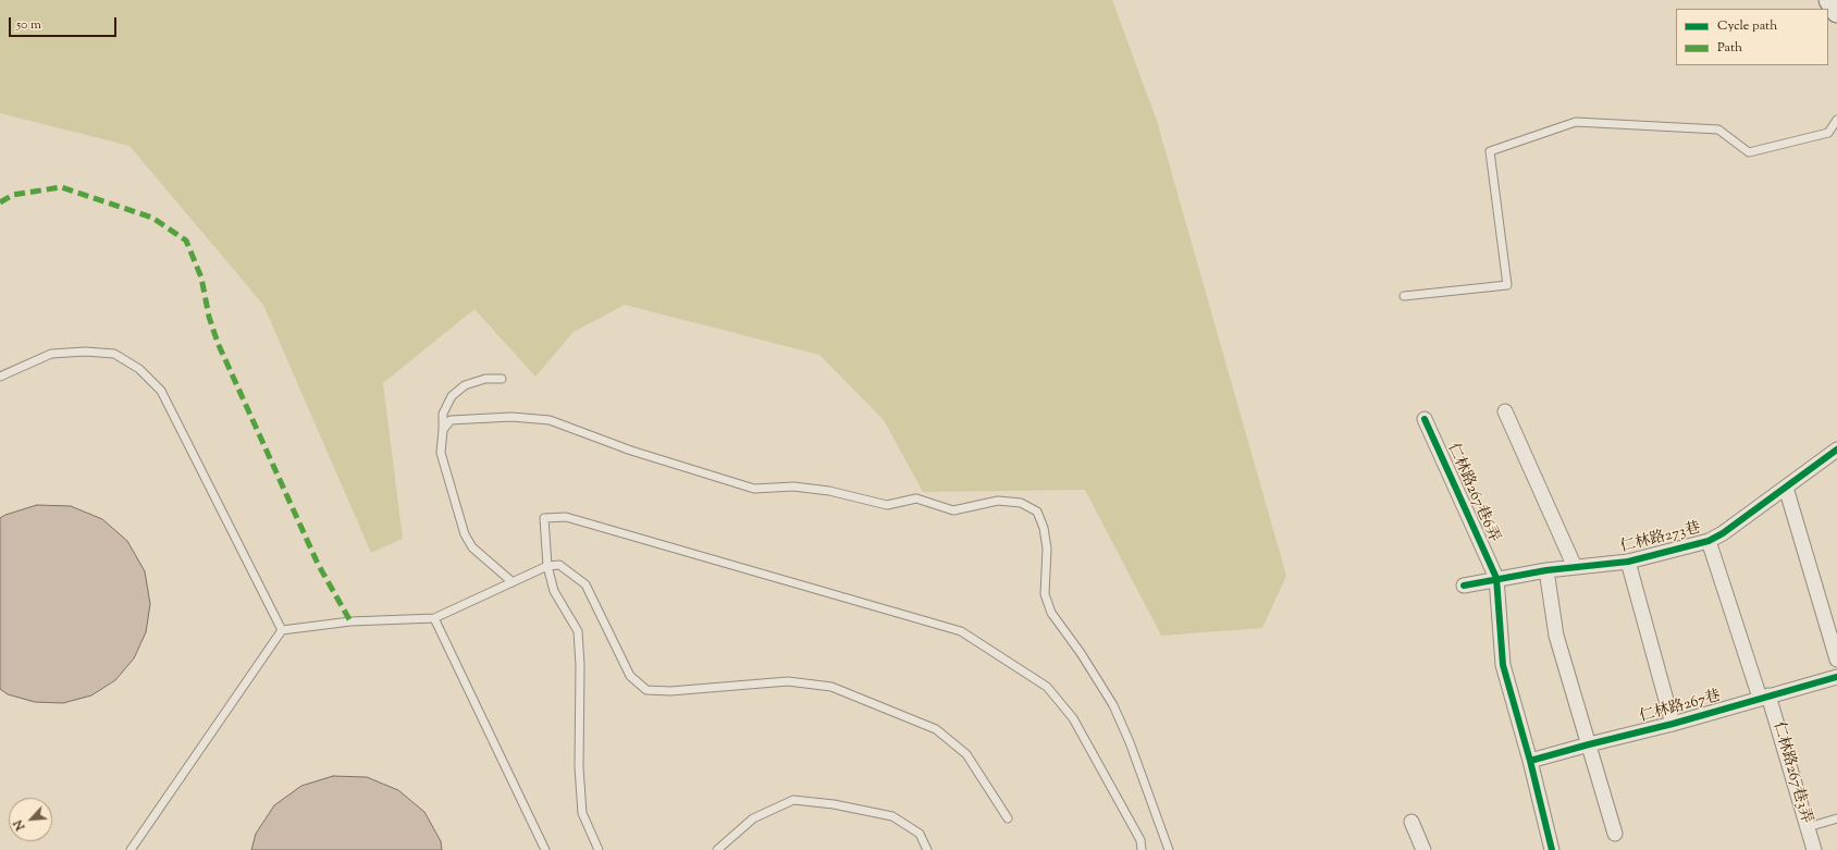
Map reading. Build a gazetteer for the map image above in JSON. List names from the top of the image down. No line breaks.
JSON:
{"streets":{"street":["仁林路267巷6弄","仁林路273巷","仁林路267巷","仁林路267巷3弄"]},"crossings":[["仁林路267巷6弄","仁林路273巷"],["仁林路273巷","仁林路267巷"],["仁林路267巷","仁林路267巷3弄"]],"legend":["Cycle path","Path"],"scale_bar":"50 m","north":"bottom left"}
